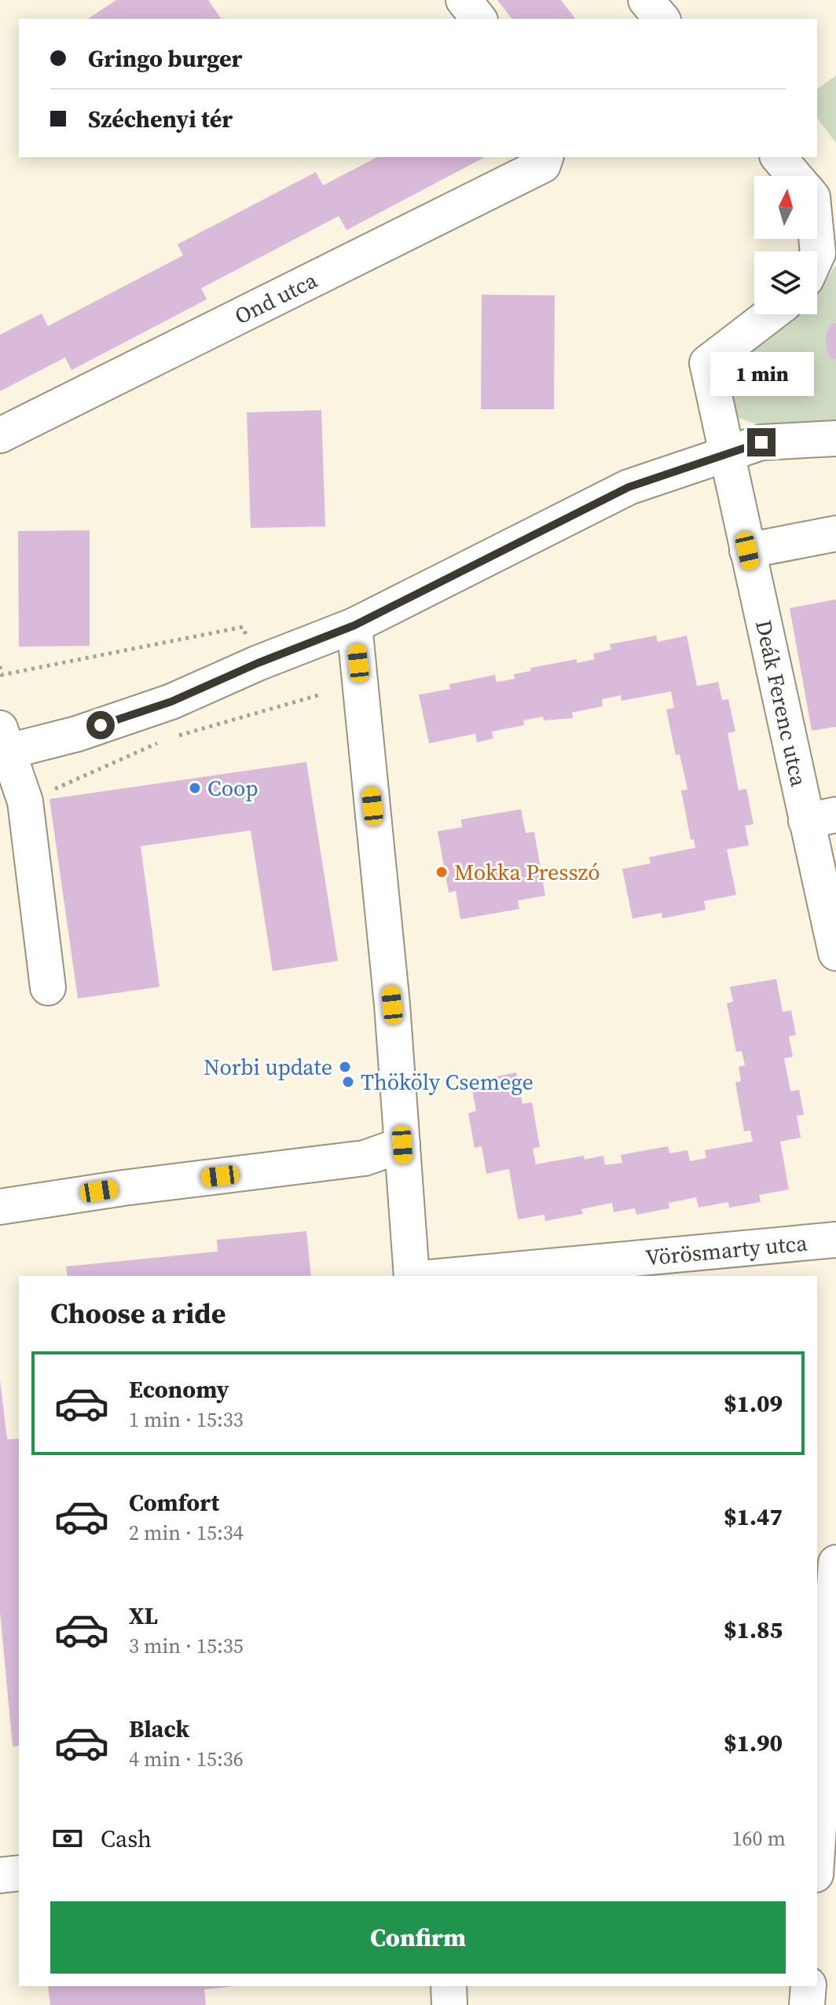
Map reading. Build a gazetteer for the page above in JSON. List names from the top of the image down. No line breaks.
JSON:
{"streets":{"street":["Ond utca","Deák Ferenc utca","Vörösmarty utca"]},"places":["Coop","Mokka Presszó","Norbi update","Thököly Csemege"],"north":"top","page":{"banner":["Gringo burger","Széchenyi tér"],"bubble":"1 min","heading":"Choose a ride","list":[{"name":"Economy","note":"1 min · 15:33","value":"$1.09"},{"name":"Comfort","note":"2 min · 15:34","value":"$1.47"},{"name":"XL","note":"3 min · 15:35","value":"$1.85"},{"name":"Black","note":"4 min · 15:36","value":"$1.90"}],"pay":["Cash","160 m"],"buttons":"Confirm"}}
